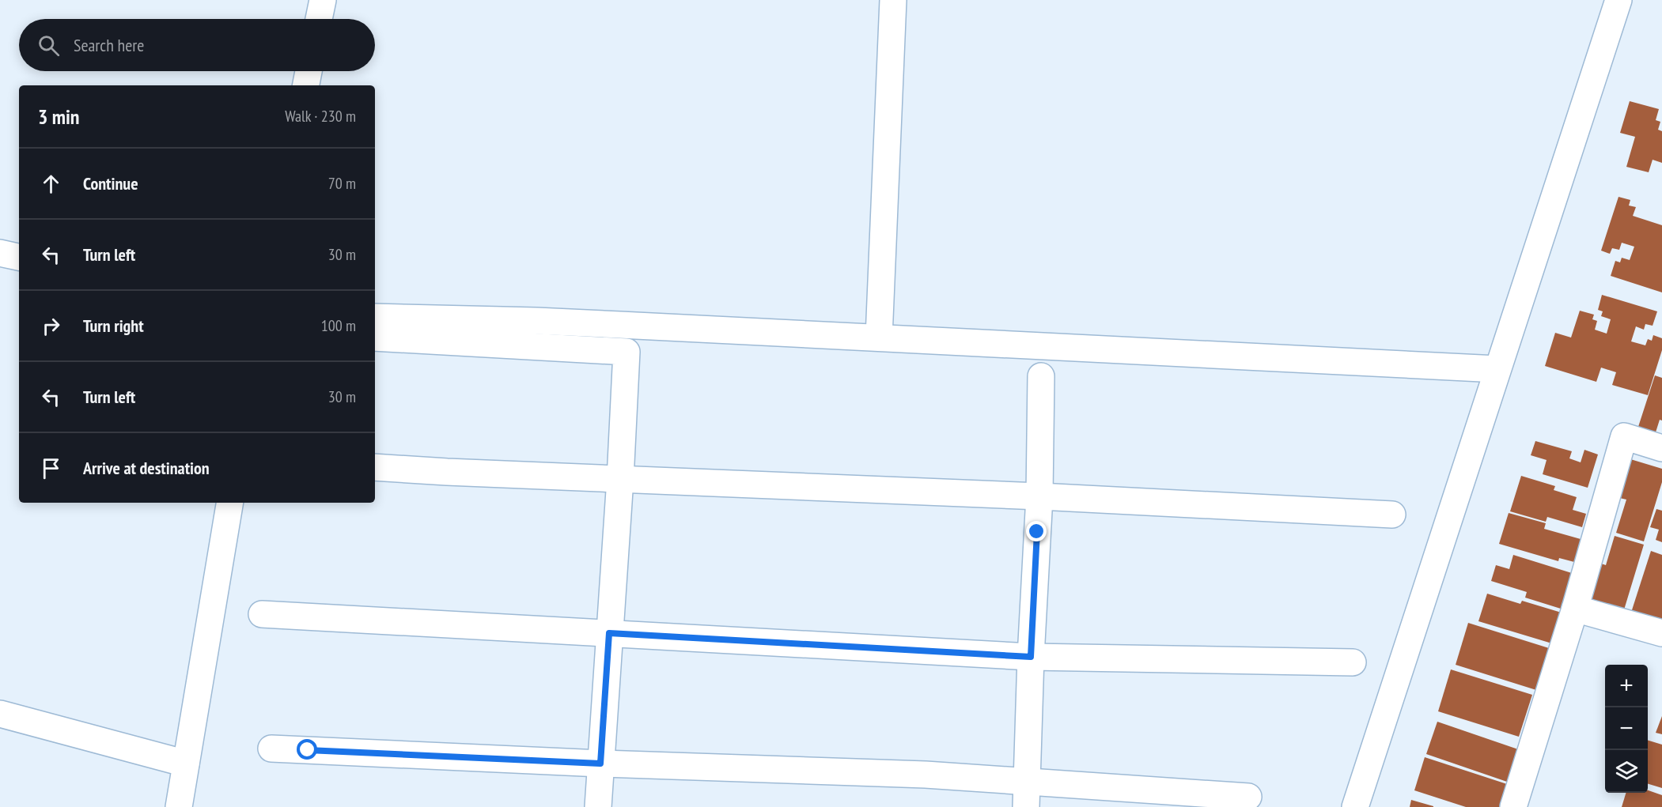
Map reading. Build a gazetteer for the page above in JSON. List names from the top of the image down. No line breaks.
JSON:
{"page":{"search":"Search here","heading":["3 min","Walk · 230 m"],"list":[["Continue","70 m"],["Turn left","30 m"],["Turn right","100 m"],["Turn left","30 m"],"Arrive at destination"],"map_buttons":["+","−"]}}
